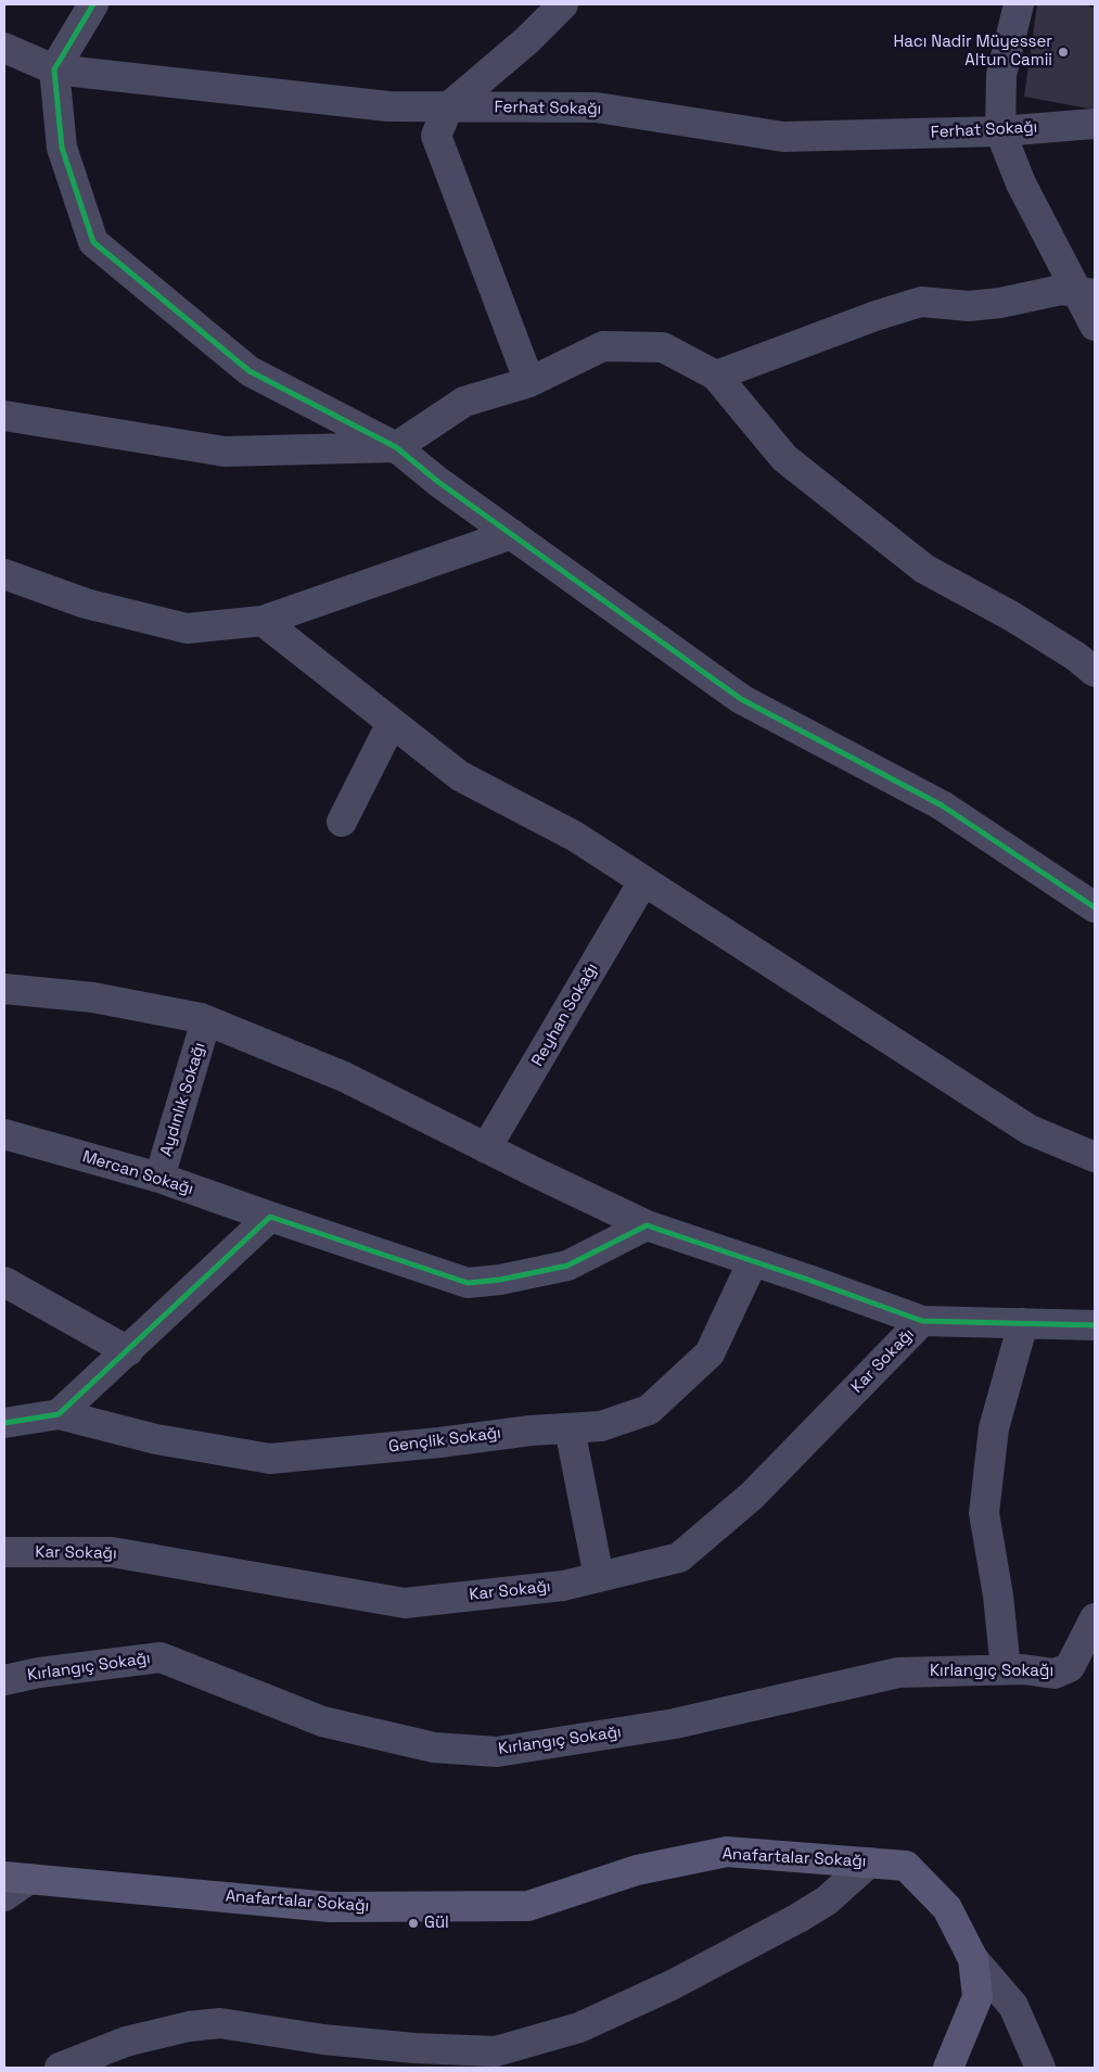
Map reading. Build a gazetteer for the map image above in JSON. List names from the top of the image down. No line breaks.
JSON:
{"streets":{"main road":["Anafartalar Sokağı"],"street":["Ferhat Sokağı","Reyhan Sokağı","Aydınlık Sokağı","Mercan Sokağı","Kar Sokağı","Gençlik Sokağı","Kırlangıç Sokağı"]},"crossings":[["Aydınlık Sokağı","Mercan Sokağı"]],"places":["Hacı Nadir Müyesser Altun Camii","Gül"]}
